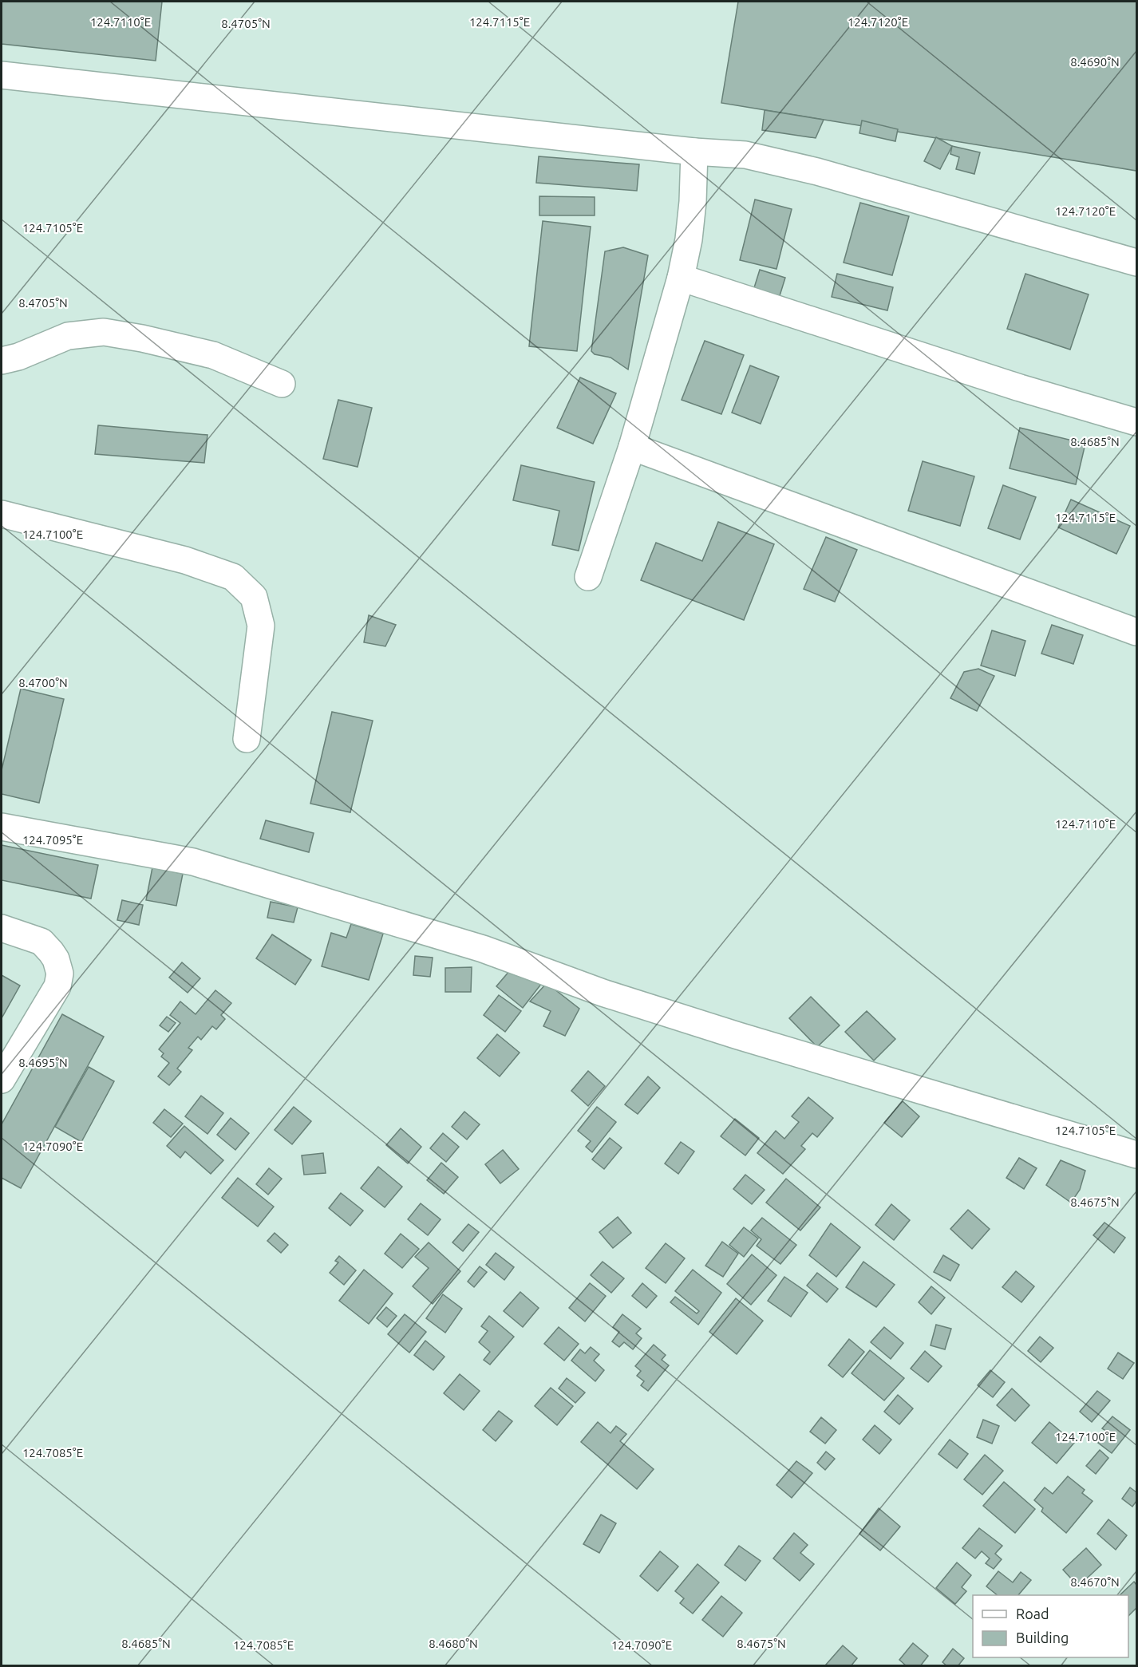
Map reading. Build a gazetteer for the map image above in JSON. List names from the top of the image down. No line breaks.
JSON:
{"legend":["Road","Building"],"coordinates":["124.7110°E","124.7115°E","124.7120°E","8.4705°N","8.4690°N","124.7105°E","8.4685°N","124.7100°E","8.4700°N","124.7095°E","8.4695°N","124.7090°E","8.4675°N","124.7085°E","8.4670°N","8.4680°N"]}
